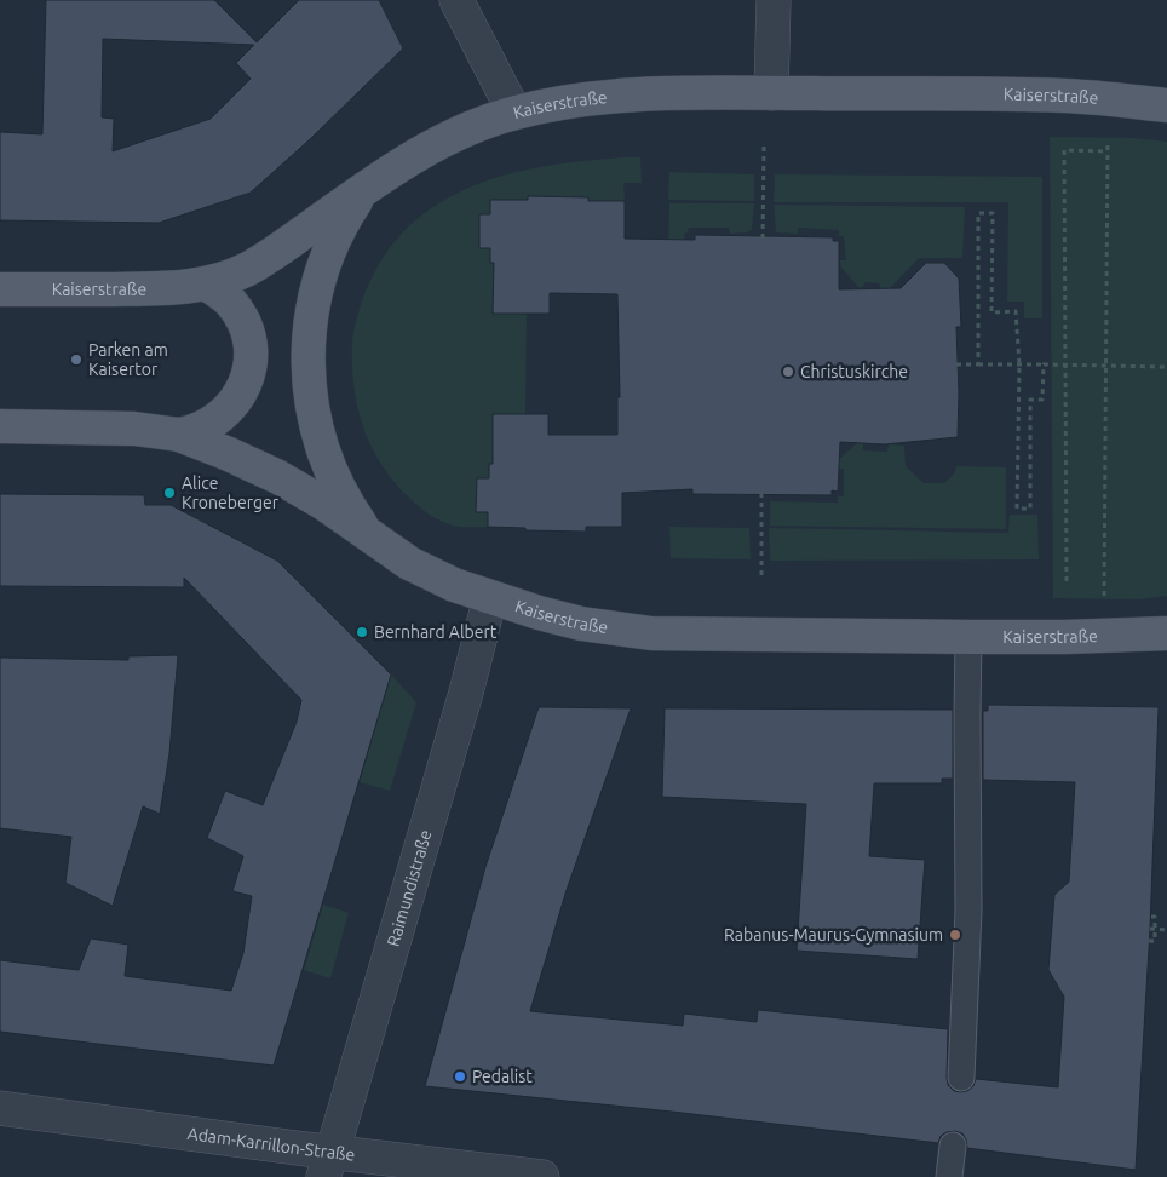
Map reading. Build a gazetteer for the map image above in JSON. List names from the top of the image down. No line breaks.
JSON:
{"streets":{"main road":["Kaiserstraße"],"street":["Raimundistraße","Adam-Karrillon-Straße"]},"crossings":[["Kaiserstraße","Raimundistraße"],["Raimundistraße","Adam-Karrillon-Straße"]],"places":["Parken am Kaisertor","Christuskirche","Alice Kroneberger","Bernhard Albert","Rabanus-Maurus-Gymnasium","Pedalist"]}
